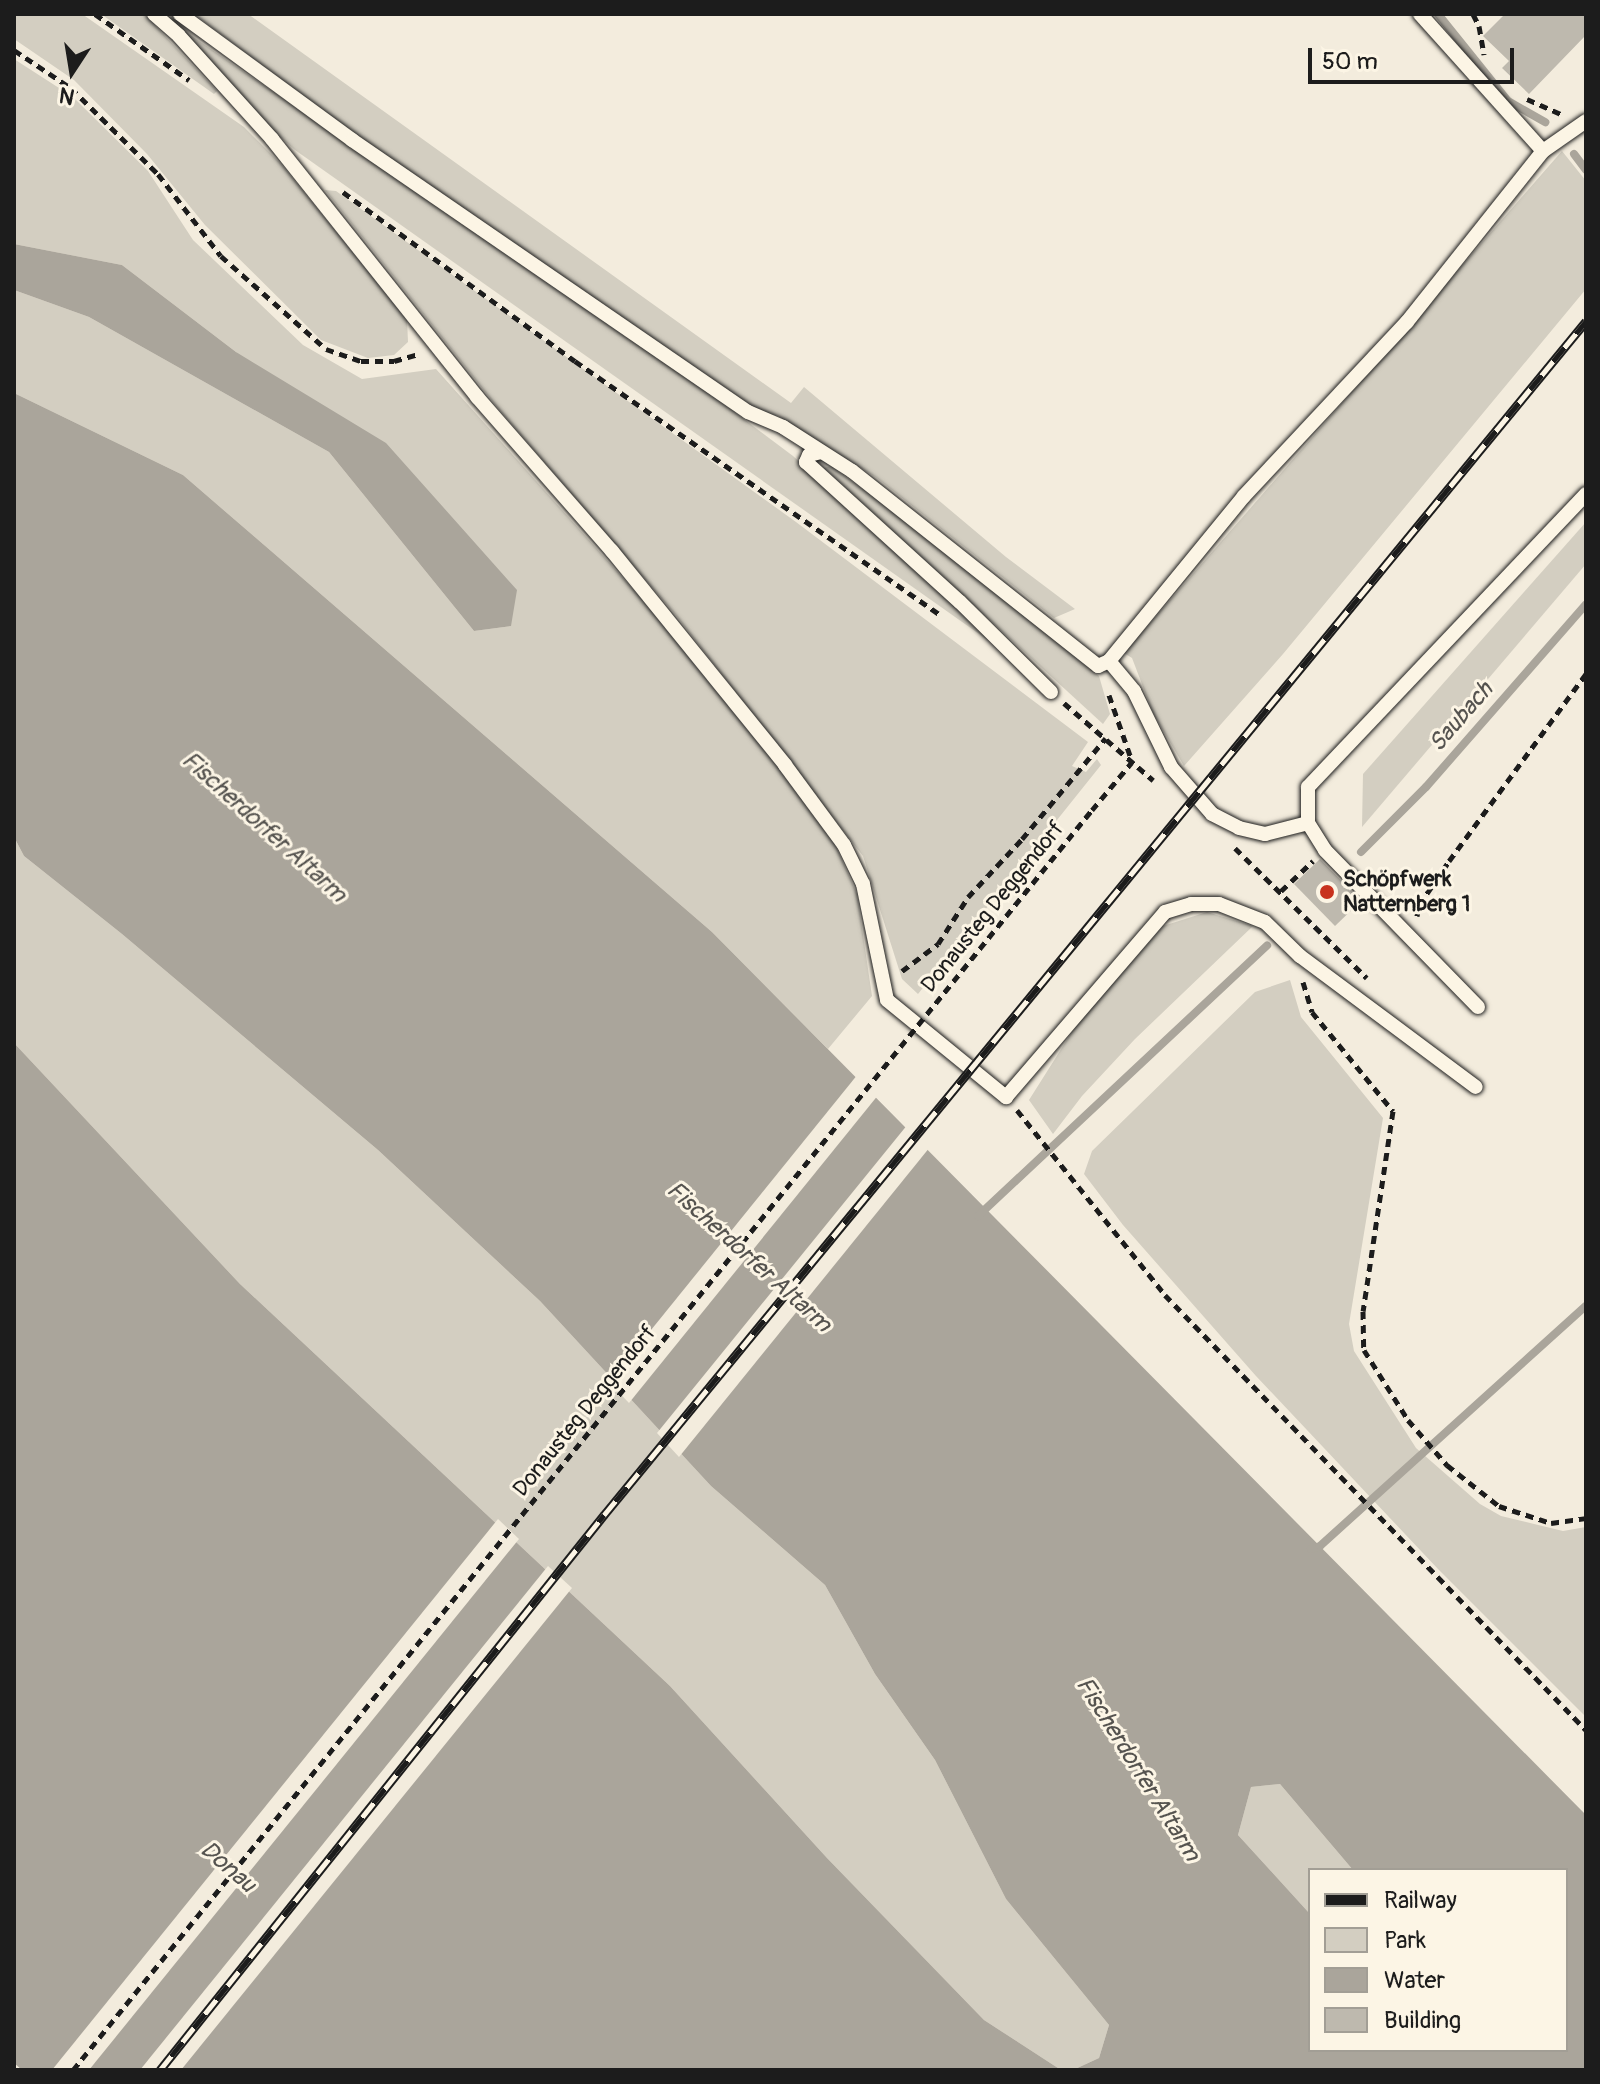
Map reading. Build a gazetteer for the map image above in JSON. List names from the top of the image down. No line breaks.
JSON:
{"streets":{"path":["Donausteg Deggendorf"]},"water":["Saubach","Fischerdorfer Altarm","Donau"],"places":["Schöpfwerk Natternberg 1"],"legend":["Railway","Park","Water","Building"],"scale_bar":"50 m","north":"bottom"}
